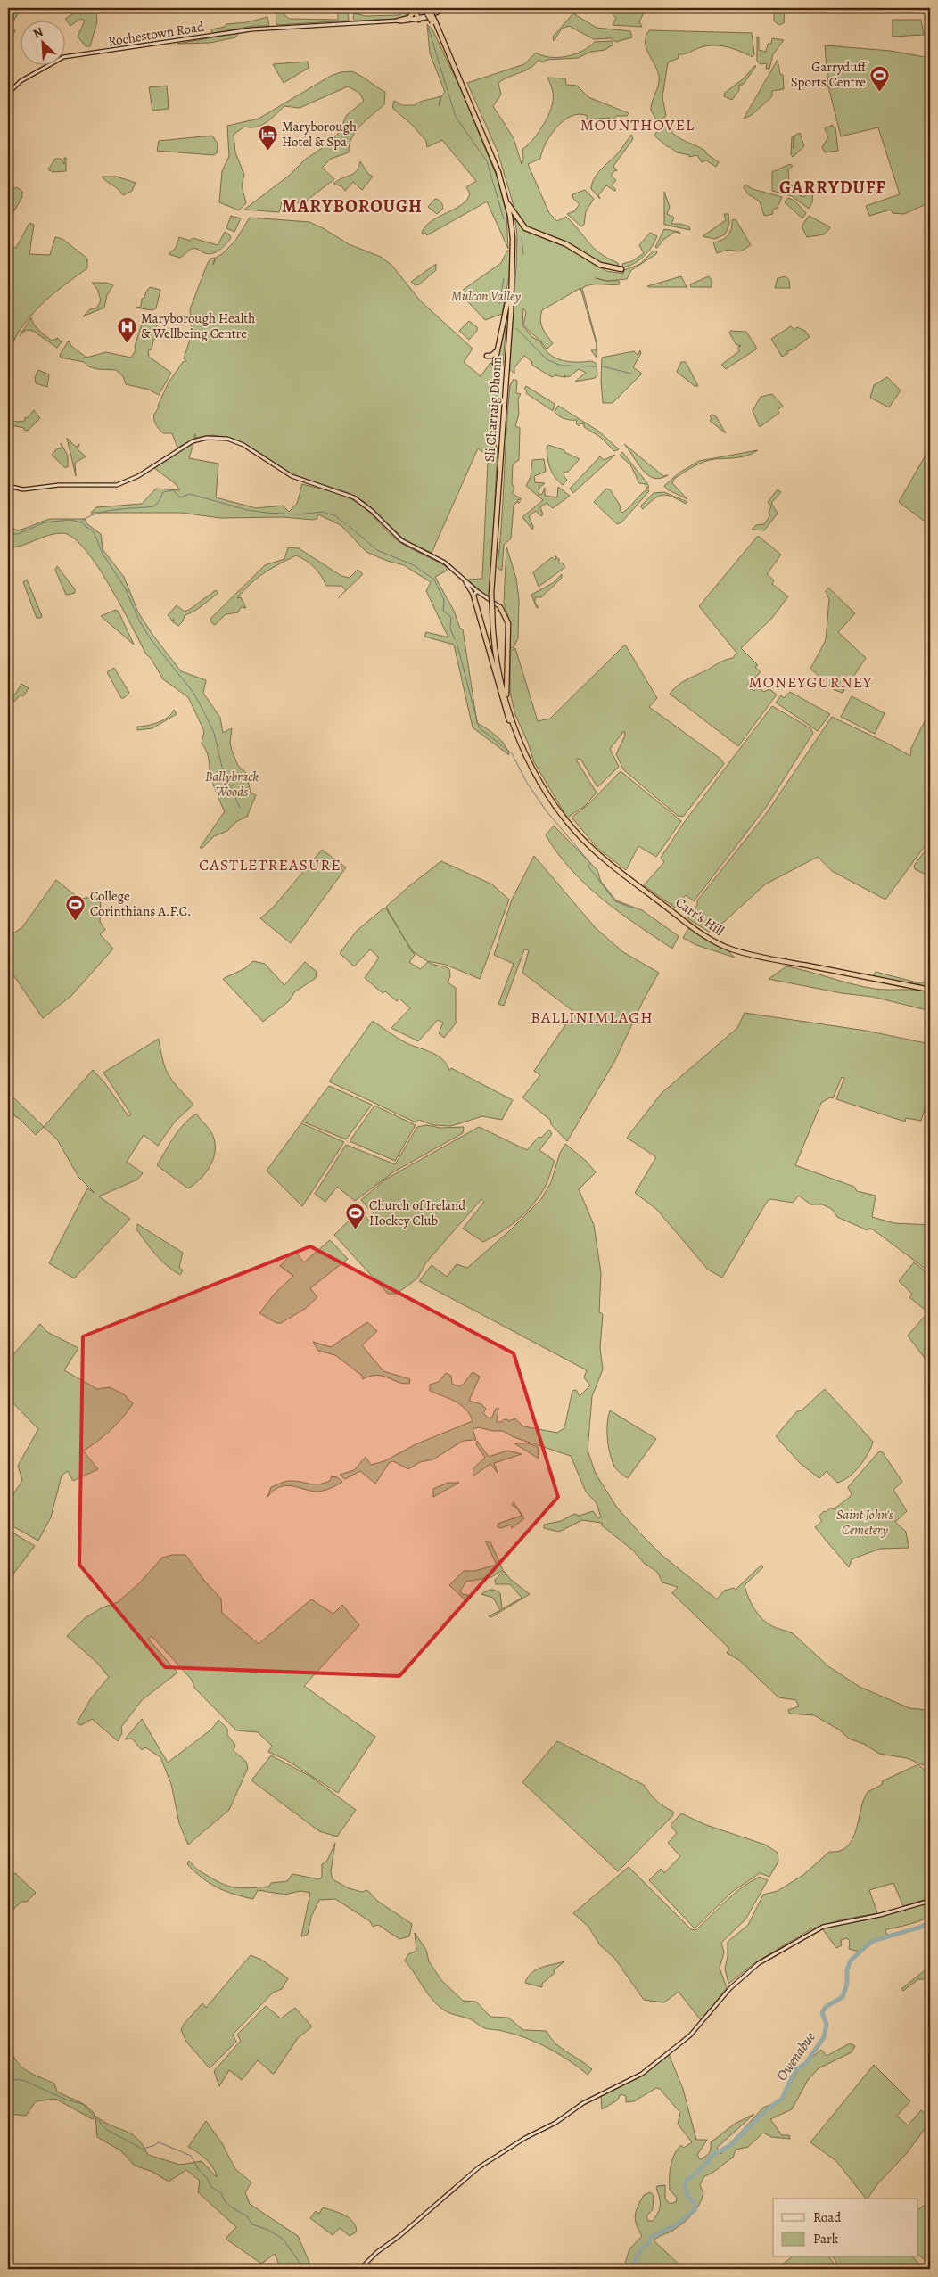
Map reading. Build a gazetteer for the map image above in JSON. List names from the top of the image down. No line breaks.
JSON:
{"streets":{"highway":["Sli Charraig Dhonn","Carr's Hill"],"main road":["Rochestown Road"]},"crossings":[["Sli Charraig Dhonn","Carr's Hill"]],"districts":["MOUNTHOVEL","GARRYDUFF","MARYBOROUGH","MONEYGURNEY","CASTLETREASURE","BALLINIMLAGH"],"water":["Owenabue"],"parks":["Mulcon Valley","Ballybrack Woods","Saint John's Cemetery"],"places":{"sports":["Garryduff Sports Centre","College Corinthians A.F.C.","Church of Ireland Hockey Club"],"hotel":["Maryborough Hotel & Spa"],"hospital":["Maryborough Health & Wellbeing Centre"]},"legend":["Road","Park"],"north":"top left"}
